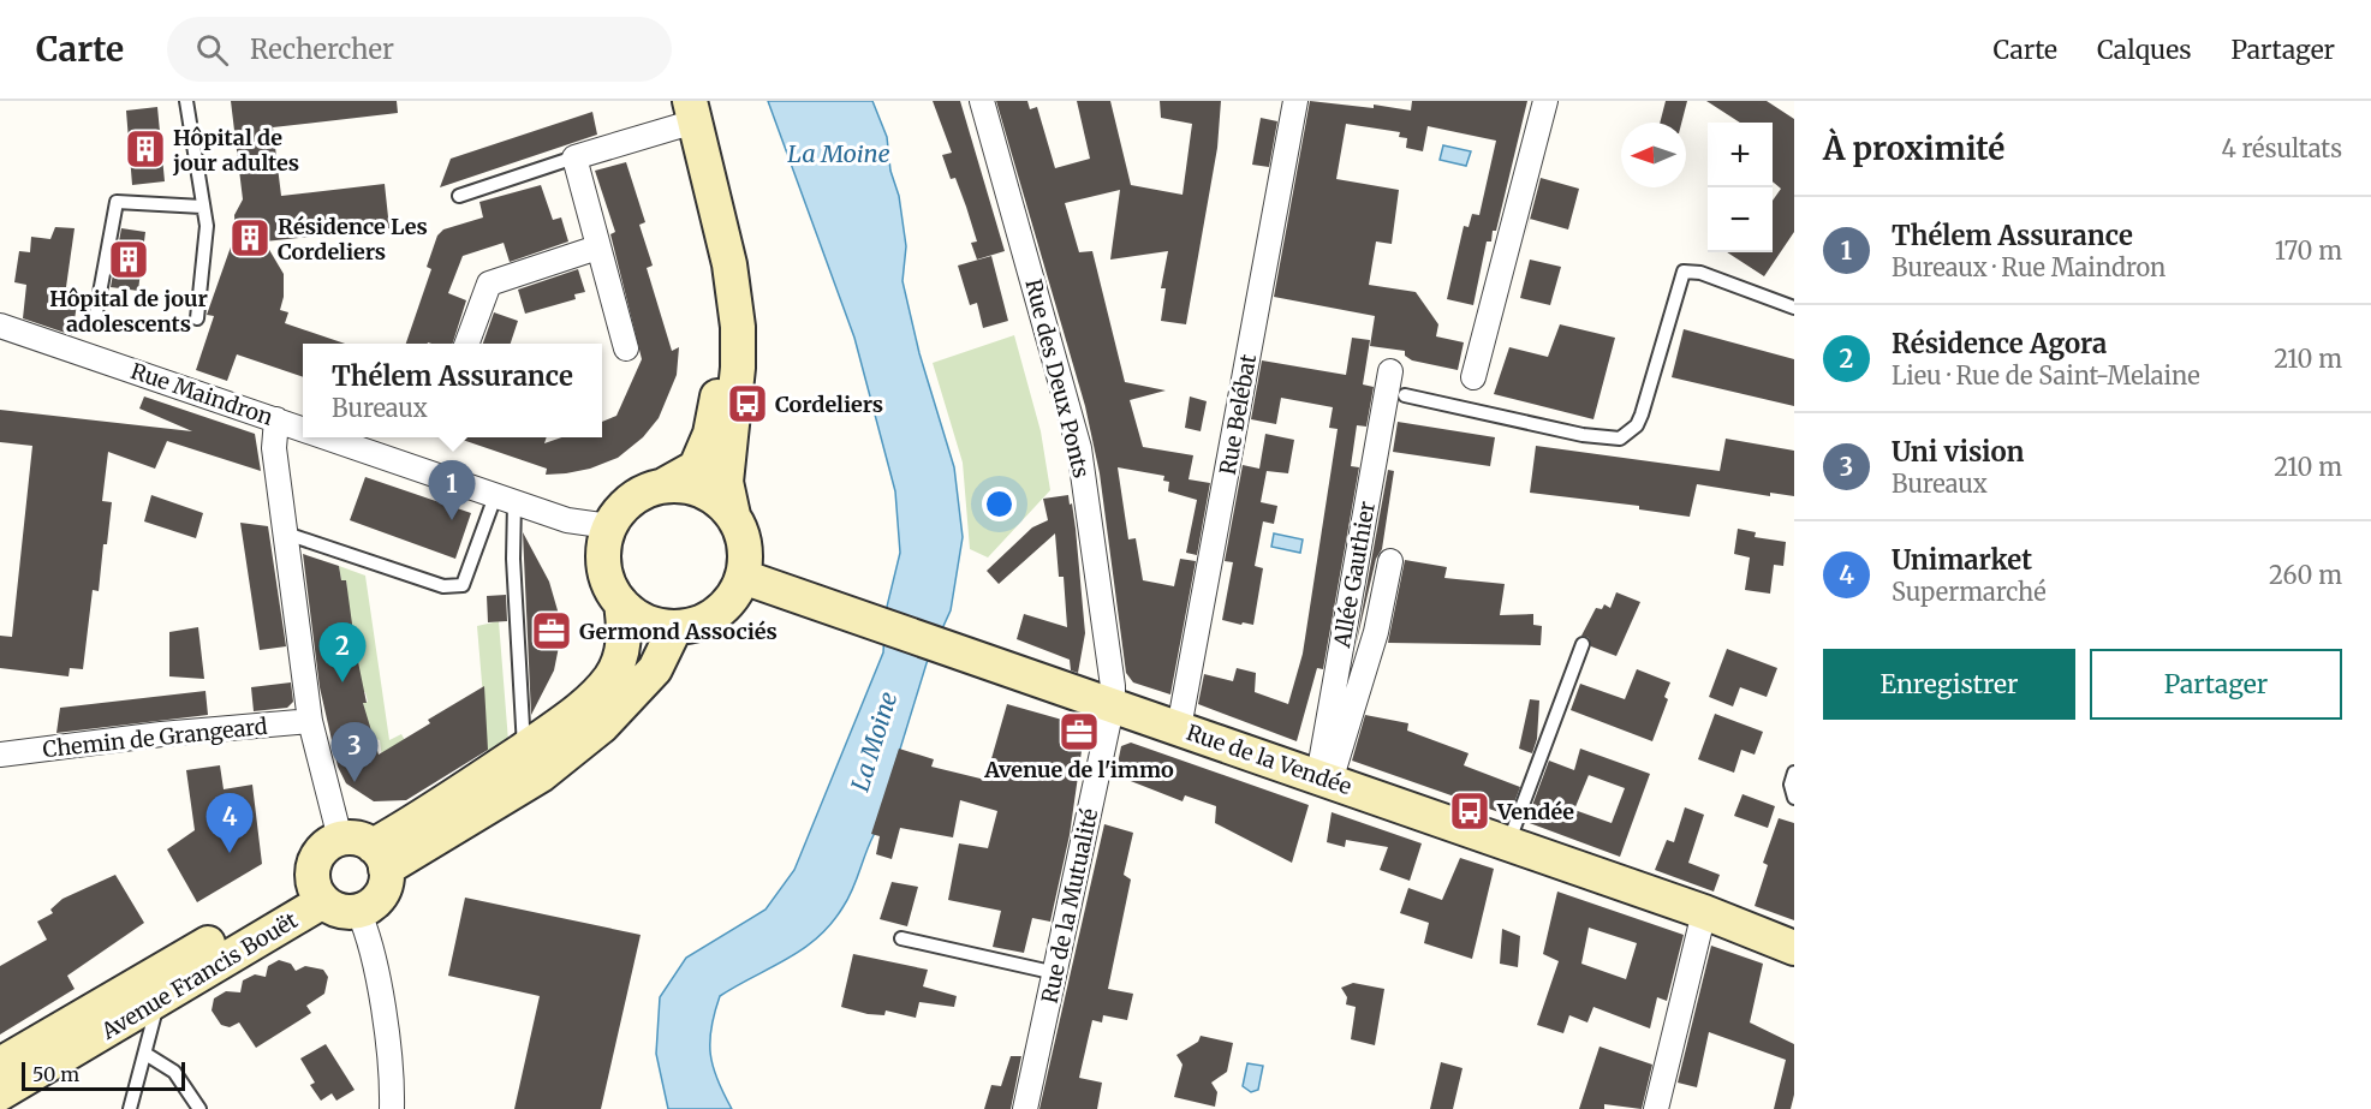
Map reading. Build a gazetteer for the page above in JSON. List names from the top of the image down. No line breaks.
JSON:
{"streets":{"main road":["Rue de la Vendée","Avenue Francis Bouët"],"street":["Rue des Deux Ponts","Rue Maindron","Rue Belébat","Allée Gauthier","Chemin de Grangeard","Rue de la Mutualité"]},"crossings":[["Rue des Deux Ponts","Rue de la Vendée"],["Rue des Deux Ponts","Rue de la Mutualité"],["Rue Maindron","Rue de la Vendée"],["Rue Belébat","Rue de la Vendée"],["Allée Gauthier","Rue de la Vendée"],["Rue de la Vendée","Rue de la Mutualité"]],"water":["La Moine"],"places":{"building":["Hôpital de jour adultes","Résidence Les Cordeliers","Hôpital de jour adolescents"],"bus stop":["Cordeliers","Vendée"],"office":["Germond Associés","Avenue de l'immo"]},"scale_bar":"50 m","north":"left","page":{"header":"Carte","search":"Rechercher","nav":["Carte","Calques","Partager"],"heading":["À proximité","4 résultats"],"map_buttons":["+","−"],"list":[{"mark":"1","name":"Thélem Assurance","note":"Bureaux · Rue Maindron","value":"170 m"},{"mark":"2","name":"Résidence Agora","note":"Lieu · Rue de Saint-Melaine","value":"210 m"},{"mark":"3","name":"Uni vision","note":"Bureaux","value":"210 m"},{"mark":"4","name":"Unimarket","note":"Supermarché","value":"260 m"}],"popup":["Thélem Assurance","Bureaux"],"pins":["1","2","3","4"],"buttons":["Enregistrer","Partager"],"scale":"50 m"}}
